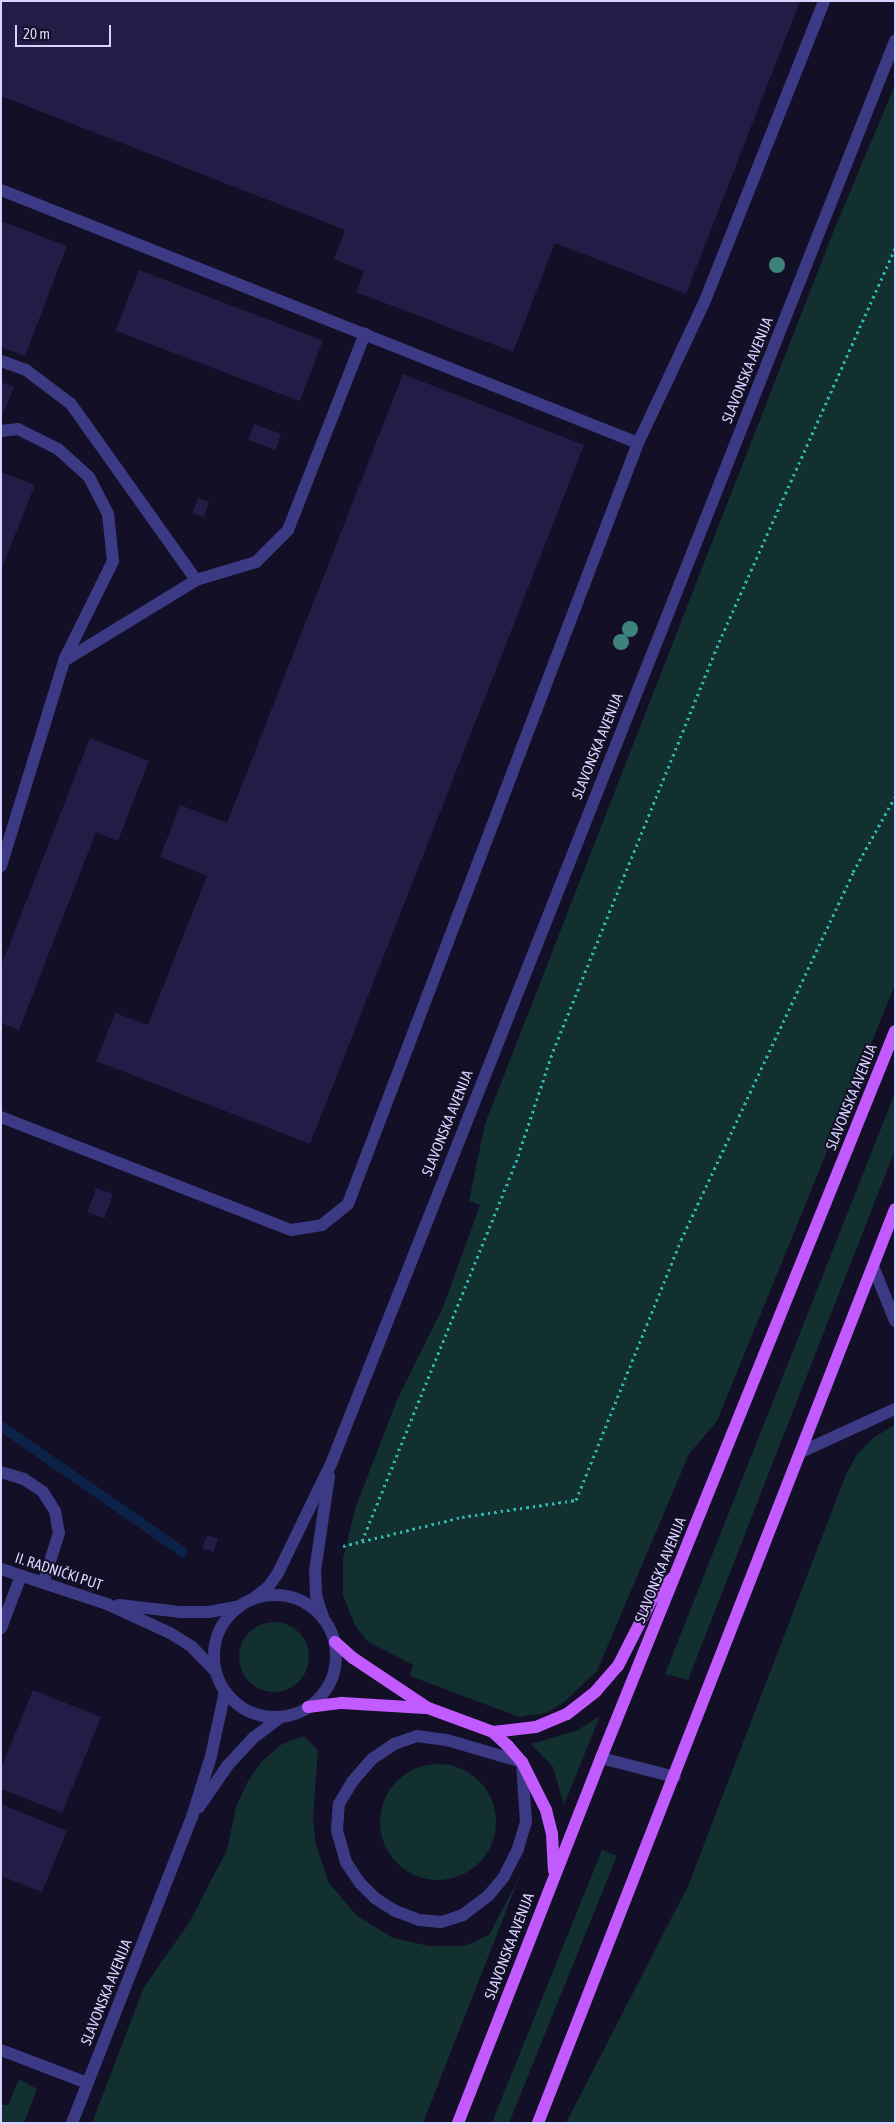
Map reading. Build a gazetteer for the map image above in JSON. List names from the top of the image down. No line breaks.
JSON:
{"streets":{"main road":["SLAVONSKA AVENIJA"],"street":["II. RADNIČKI PUT"]},"crossings":[["SLAVONSKA AVENIJA","II. RADNIČKI PUT"]],"scale_bar":"20 m"}
